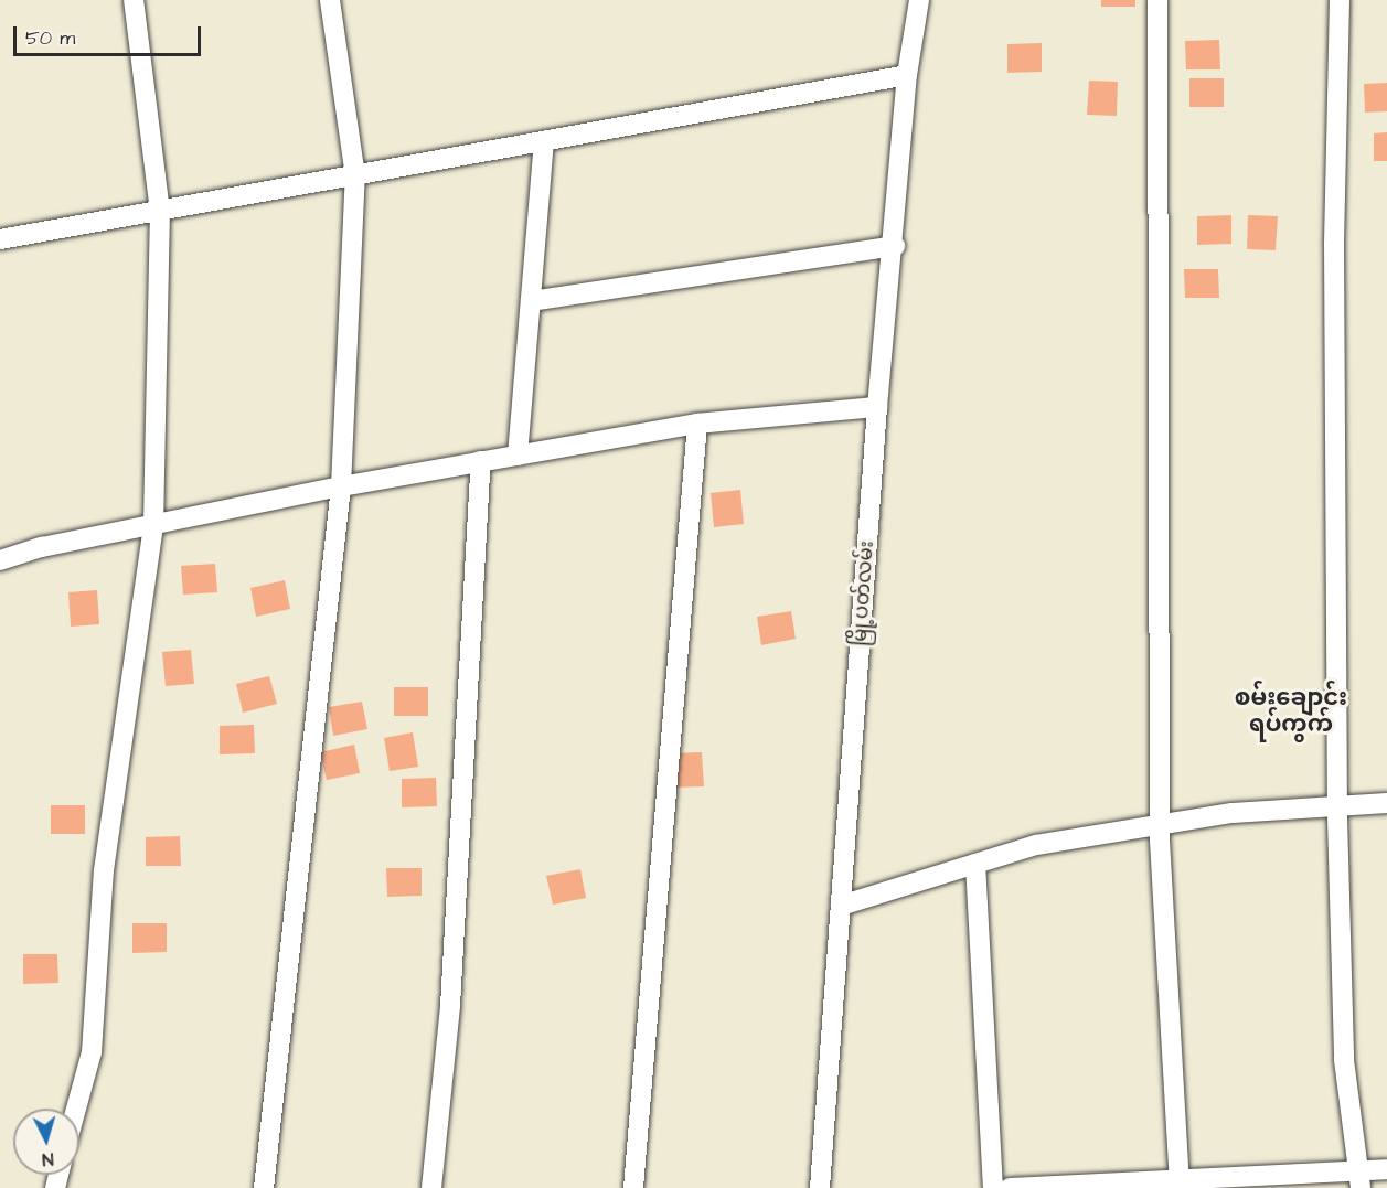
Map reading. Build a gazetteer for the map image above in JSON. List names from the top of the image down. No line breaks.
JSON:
{"streets":{"street":["မြို့ပတ်လမ်း"]},"districts":["စမ်းချောင်း ရပ်ကွက်"],"scale_bar":"50 m","north":"bottom"}
